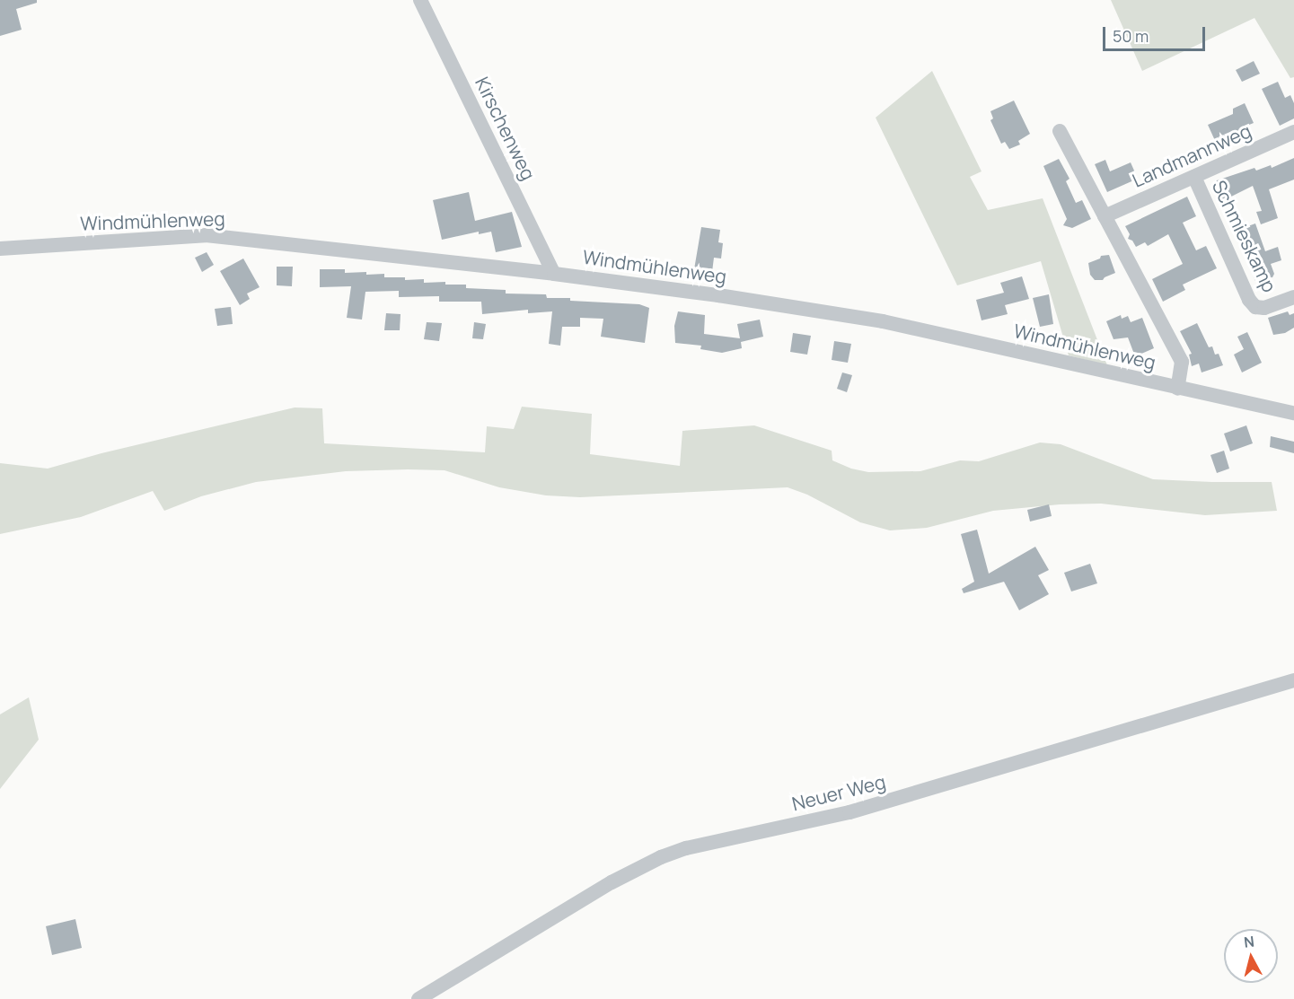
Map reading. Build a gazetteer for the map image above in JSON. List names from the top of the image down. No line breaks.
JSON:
{"streets":{"street":["Kirschenweg","Landmannweg","Windmühlenweg","Schmieskamp","Neuer Weg"]},"crossings":[["Kirschenweg","Windmühlenweg"],["Landmannweg","Schmieskamp"]],"scale_bar":"50 m","north":"top"}
